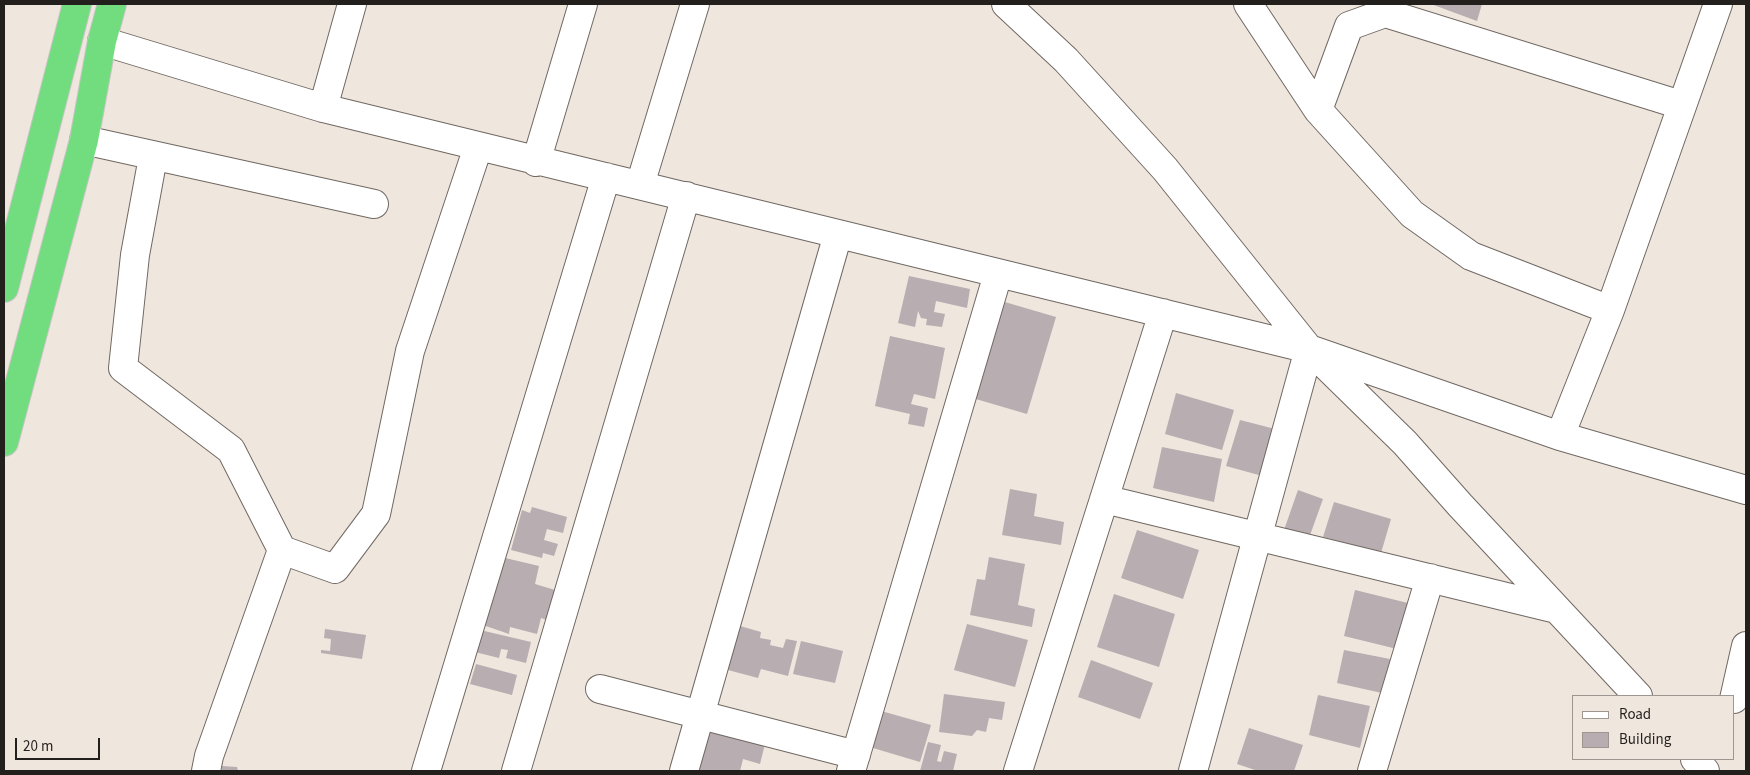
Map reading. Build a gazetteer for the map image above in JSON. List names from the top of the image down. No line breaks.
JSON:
{"legend":["Road","Building"],"scale_bar":"20 m"}
